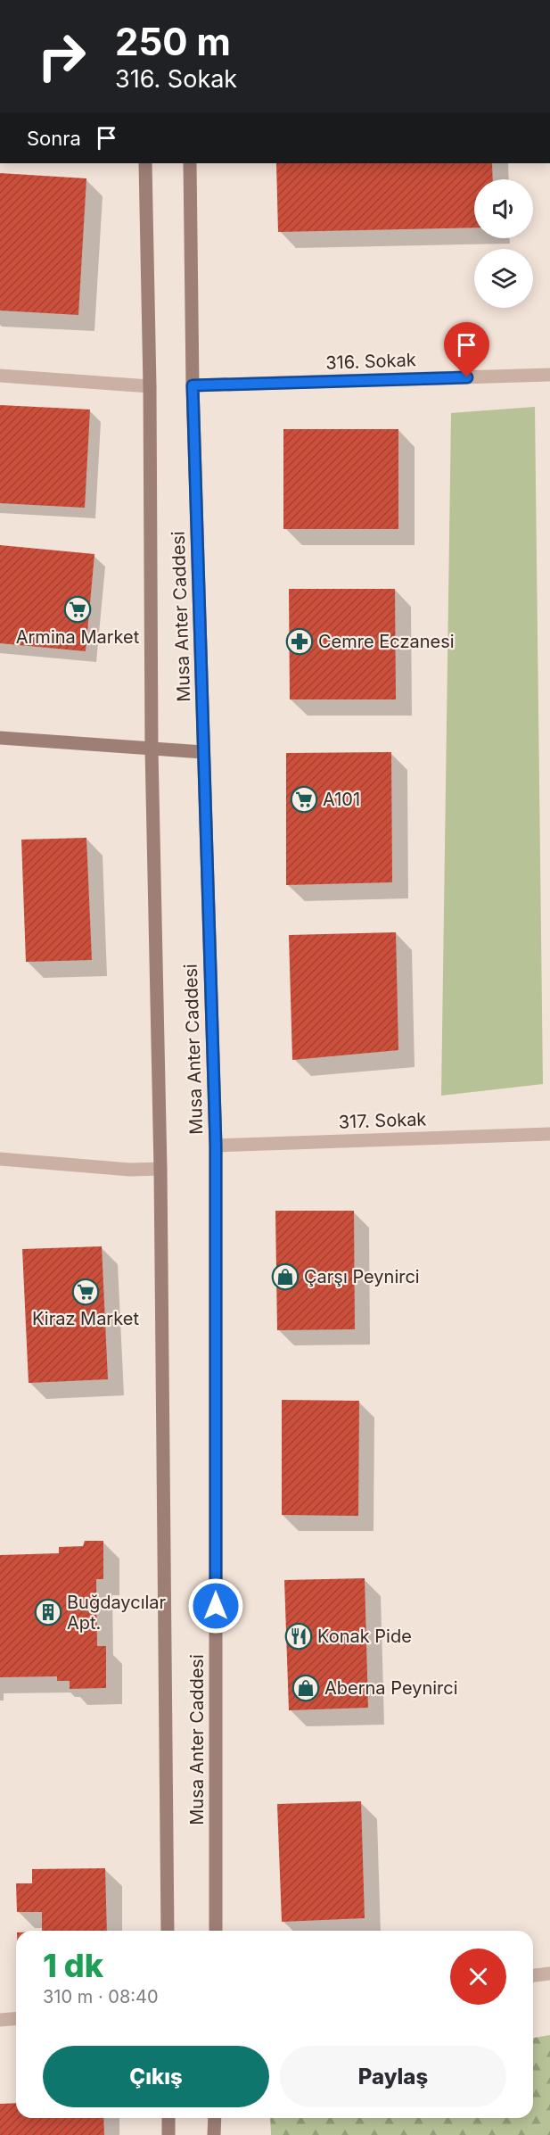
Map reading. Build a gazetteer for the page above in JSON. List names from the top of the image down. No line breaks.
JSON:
{"streets":{"main road":["Musa Anter Caddesi"],"street":["316. Sokak","317. Sokak"]},"crossings":[["316. Sokak","Musa Anter Caddesi"],["Musa Anter Caddesi","317. Sokak"]],"places":{"supermarket":["Armina Market","A101","Kiraz Market"],"pharmacy":["Cemre Eczanesi"],"shop":["Çarşı Peynirci","Aberna Peynirci"],"building":["Buğdaycılar Apt."],"restaurant":["Konak Pide"]},"page":{"turn":["250 m","316. Sokak"],"then":"Sonra","heading":["1 dk","310 m · 08:40"],"buttons":["Çıkış","Paylaş"]}}
